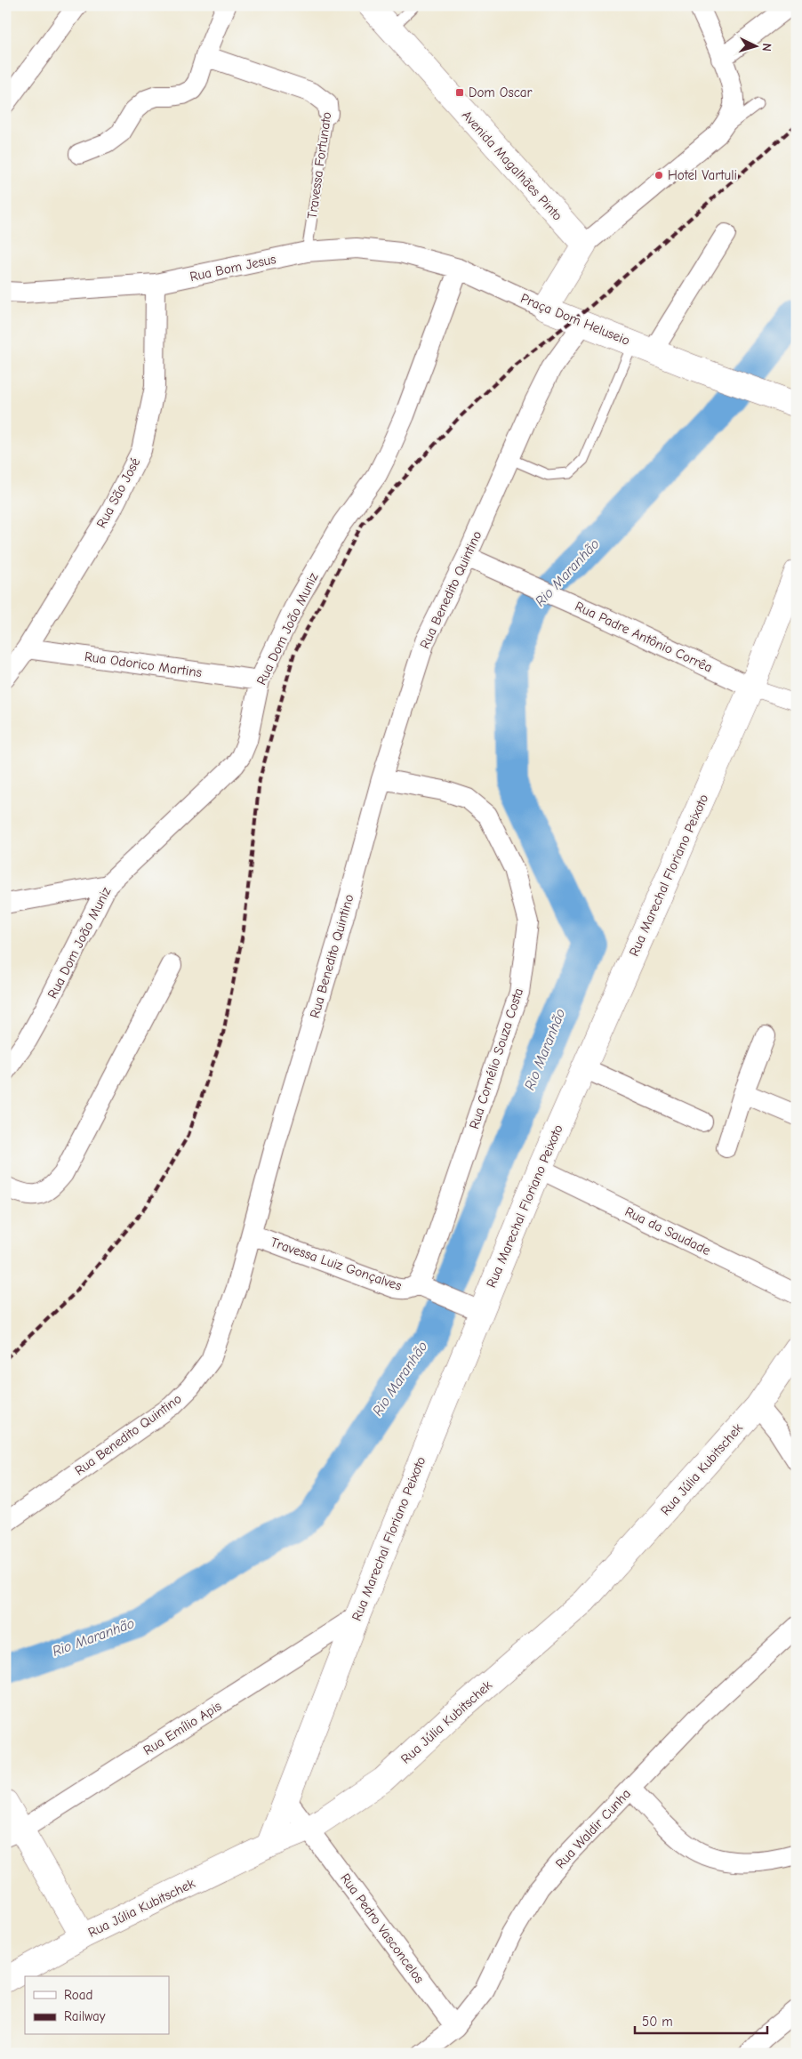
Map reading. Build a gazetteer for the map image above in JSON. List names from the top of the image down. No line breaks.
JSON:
{"streets":{"main road":["Avenida Magalhães Pinto","Praça Dom Heluseio","Rua Marechal Floriano Peixoto","Rua Júlia Kubitschek"],"street":["Travessa Fortunato","Rua Bom Jesus","Rua São José","Rua Benedito Quintino","Rua Dom João Muniz","Rua Padre Antônio Corrêa","Rua Odorico Martins","Rua Cornélio Souza Costa","Rua da Saudade","Travessa Luiz Gonçalves","Rua Emílio Apis","Rua Waldir Cunha","Rua Pedro Vasconcelos"]},"crossings":[["Travessa Fortunato","Rua Bom Jesus"],["Rua Bom Jesus","Praça Dom Heluseio"],["Rua Bom Jesus","Rua São José"],["Rua Bom Jesus","Rua Dom João Muniz"],["Praça Dom Heluseio","Rua Benedito Quintino"],["Praça Dom Heluseio","Rua Dom João Muniz"],["Rua São José","Rua Odorico Martins"],["Rua Benedito Quintino","Rua Padre Antônio Corrêa"],["Rua Benedito Quintino","Rua Cornélio Souza Costa"],["Rua Benedito Quintino","Travessa Luiz Gonçalves"],["Rua Dom João Muniz","Rua Odorico Martins"],["Rua Padre Antônio Corrêa","Rua Marechal Floriano Peixoto"],["Rua Marechal Floriano Peixoto","Rua da Saudade"],["Rua Marechal Floriano Peixoto","Rua Júlia Kubitschek"],["Rua Marechal Floriano Peixoto","Rua Emílio Apis"],["Rua Marechal Floriano Peixoto","Rua Pedro Vasconcelos"],["Rua Cornélio Souza Costa","Travessa Luiz Gonçalves"],["Rua Júlia Kubitschek","Rua Pedro Vasconcelos"],["Rua Waldir Cunha","Rua Pedro Vasconcelos"]],"water":["Rio Maranhão"],"places":{"transit":["Dom Oscar"],"other":["Hotel Vartuli"]},"legend":["Road","Railway"],"scale_bar":"50 m","north":"right"}
